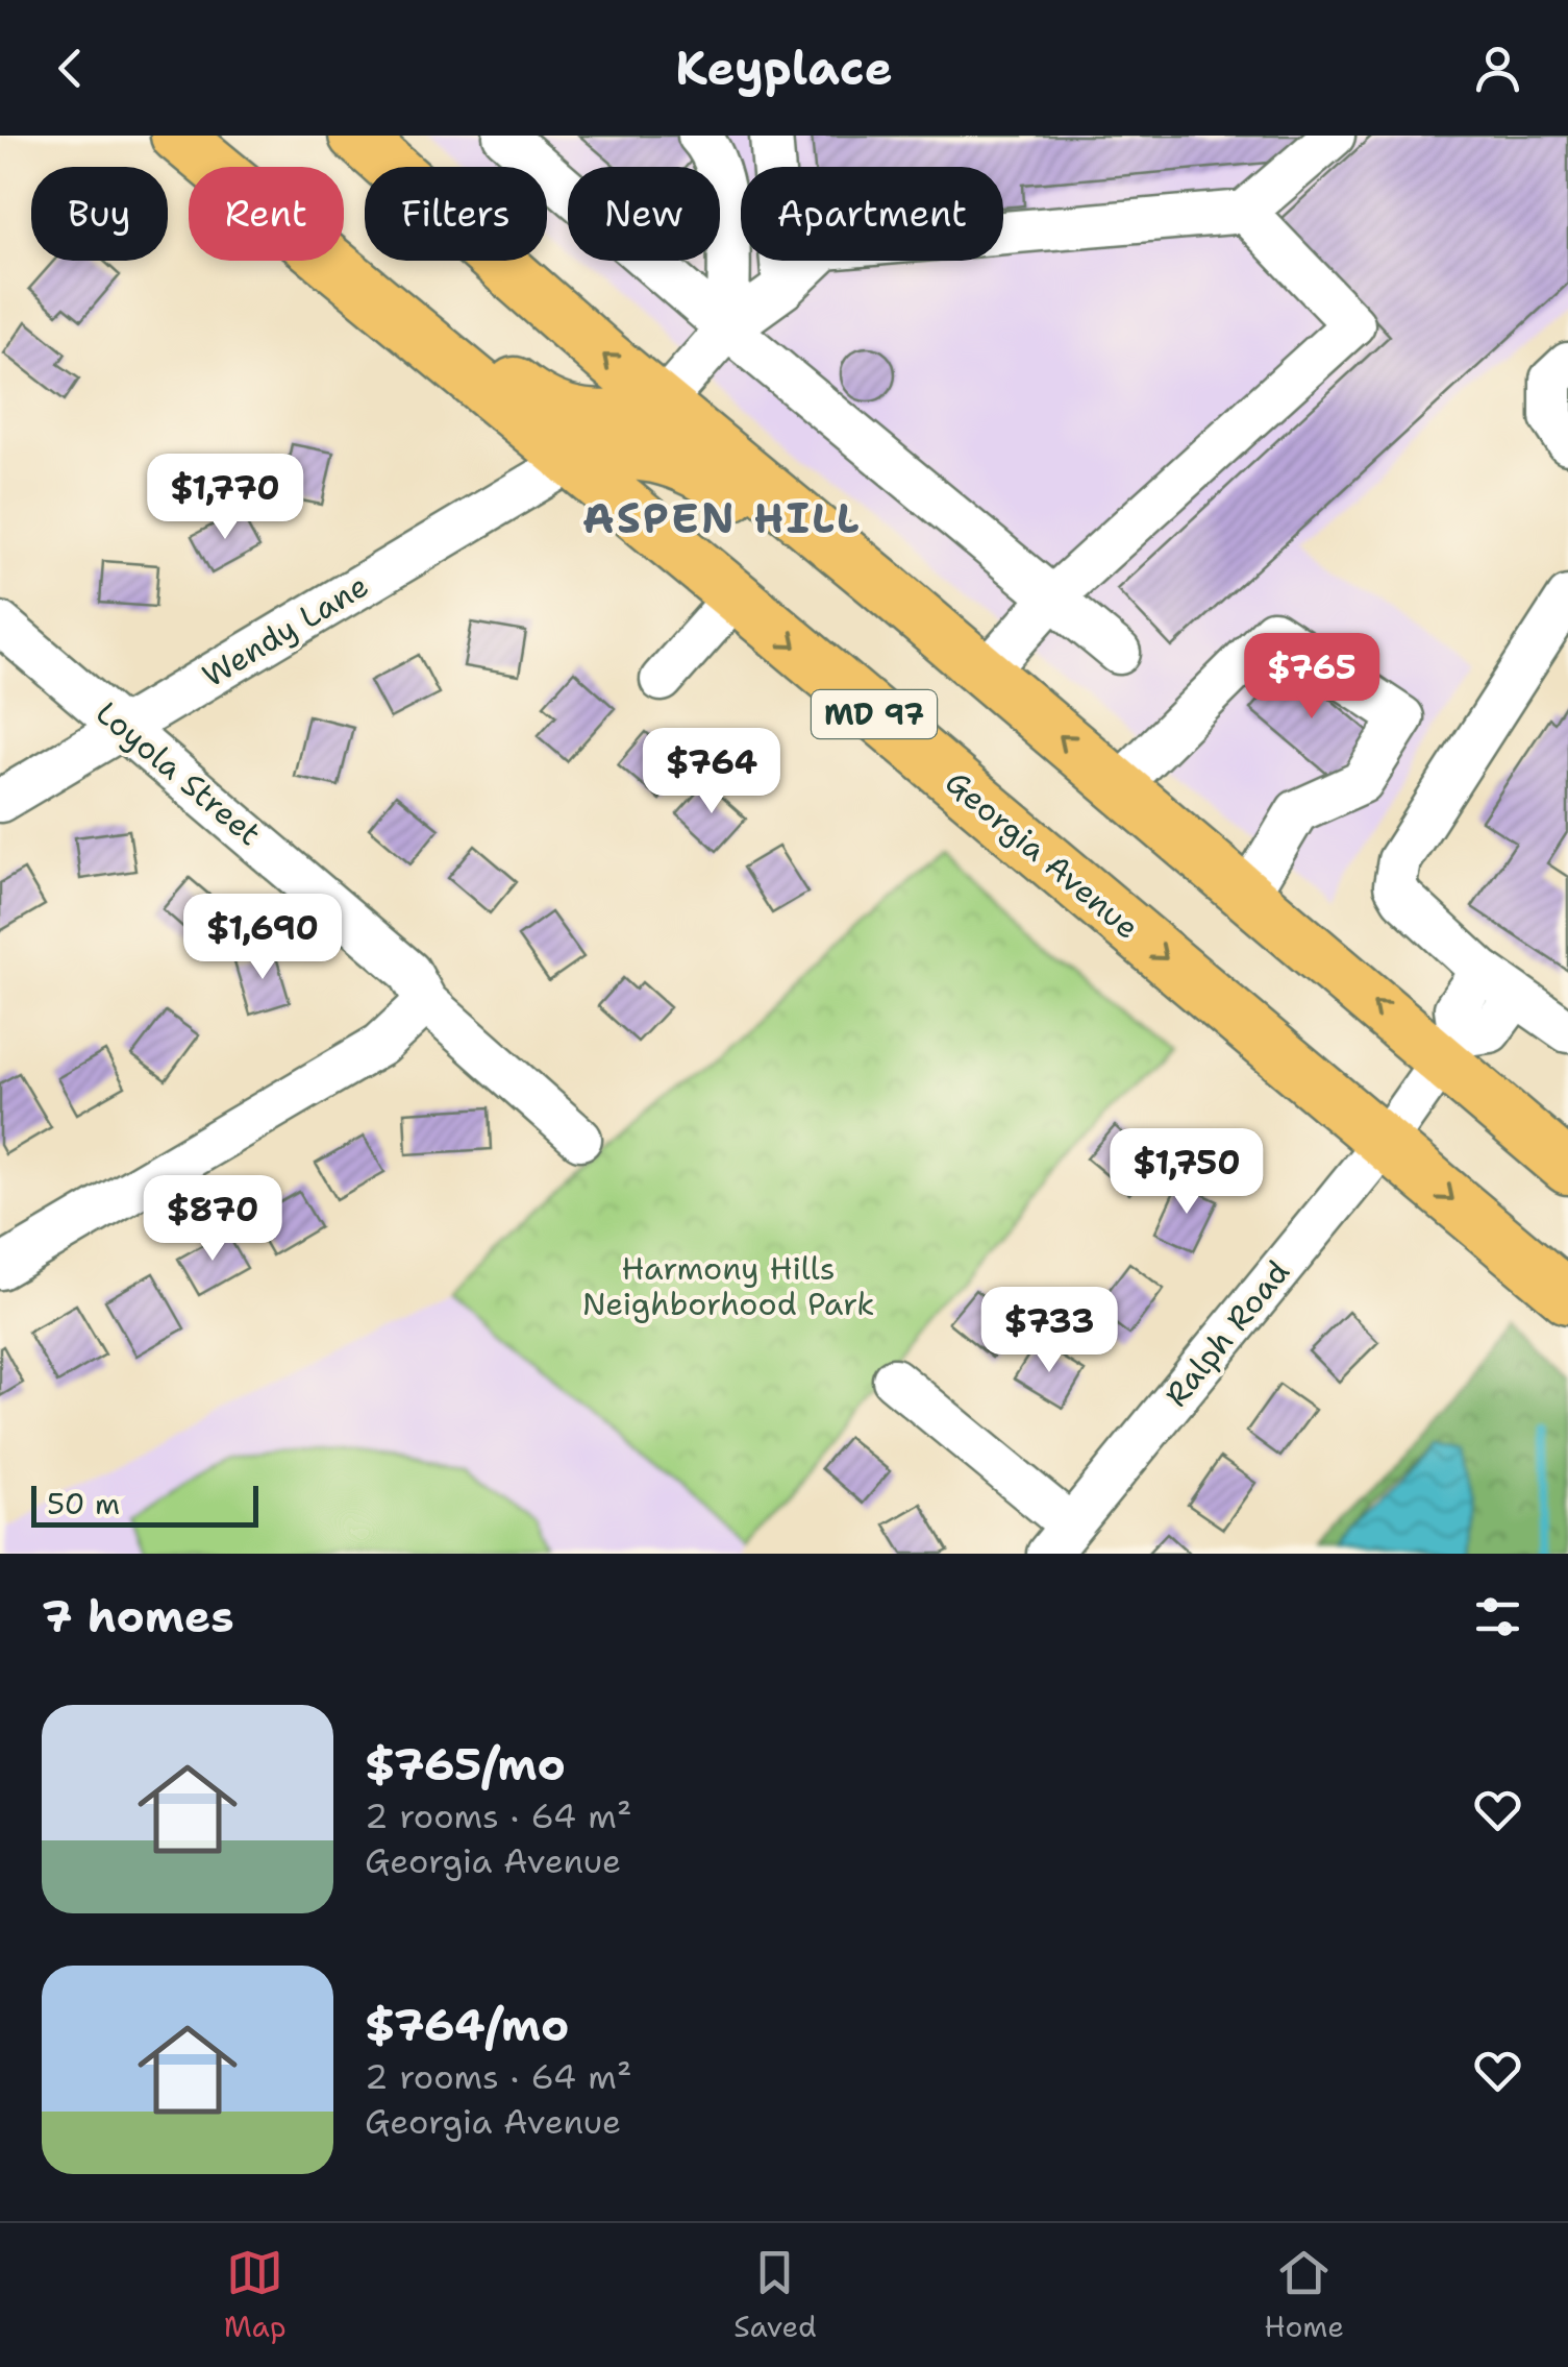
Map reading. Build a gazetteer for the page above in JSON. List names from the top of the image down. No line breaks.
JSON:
{"streets":{"main road":["MD 97","Georgia Avenue"],"street":["Wendy Lane","Loyola Street","Ralph Road"]},"crossings":[["Wendy Lane","Loyola Street"],["Wendy Lane","Georgia Avenue"],["MD 97","Ralph Road"],["Georgia Avenue","Ralph Road"]],"districts":["ASPEN HILL"],"parks":["Harmony Hills Neighborhood Park"],"scale_bar":"50 m","page":{"header":"Keyplace","chip":["Buy","Rent","Filters","New","Apartment"],"price":["$1,770","$765","$764","$1,690","$1,750","$870","$733"],"scale":"50 m","heading":"7 homes","list":[{"name":"$765/mo","note":"2 rooms · 64 m² · Georgia Avenue"},{"name":"$764/mo","note":"2 rooms · 64 m² · Georgia Avenue"}],"tabs":["Map","Saved","Home"]}}
